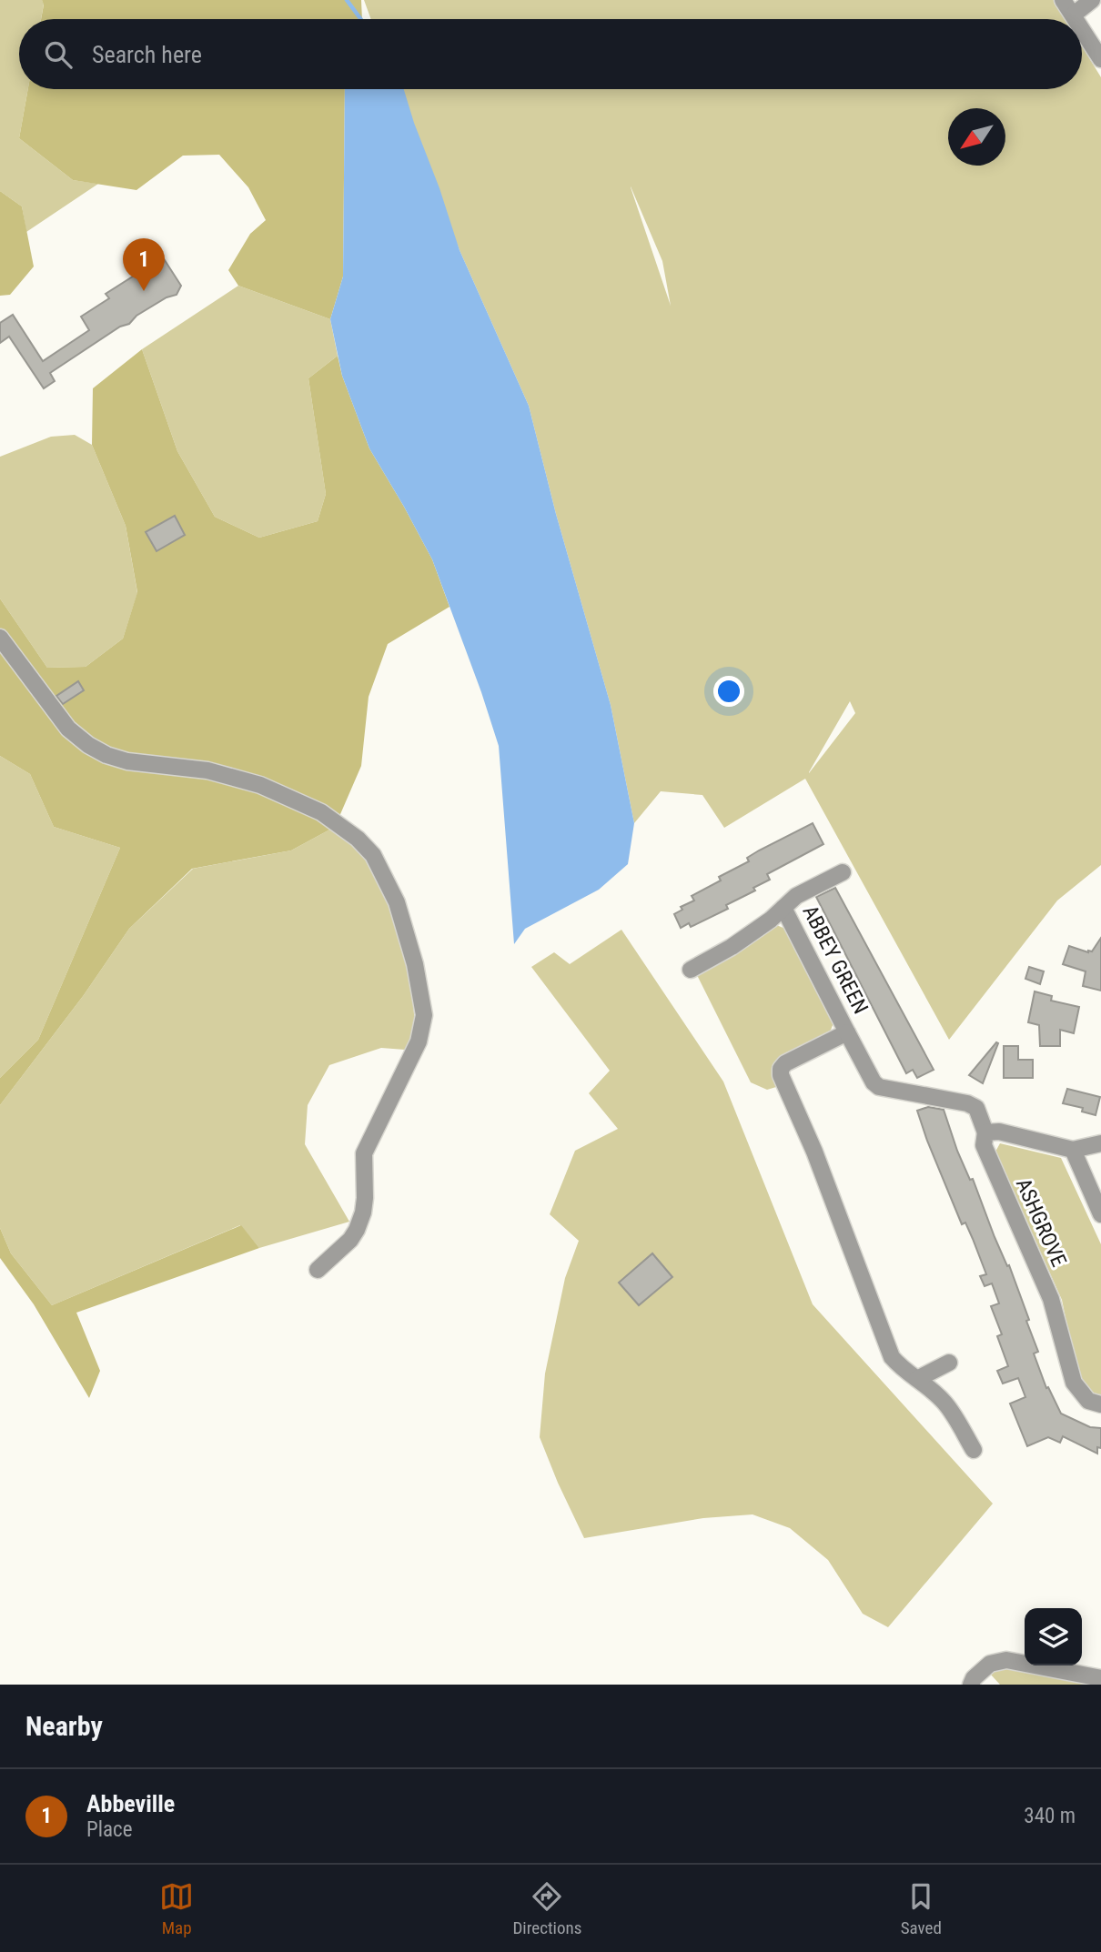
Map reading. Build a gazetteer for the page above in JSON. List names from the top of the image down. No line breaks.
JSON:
{"streets":{"street":["ABBEY GREEN","ASHGROVE"]},"crossings":[["ABBEY GREEN","ASHGROVE"]],"north":"bottom left","page":{"search":"Search here","pins":"1","heading":"Nearby","list":[{"mark":"1","name":"Abbeville","note":"Place","value":"340 m"}],"nav":["Map","Directions","Saved"]}}
